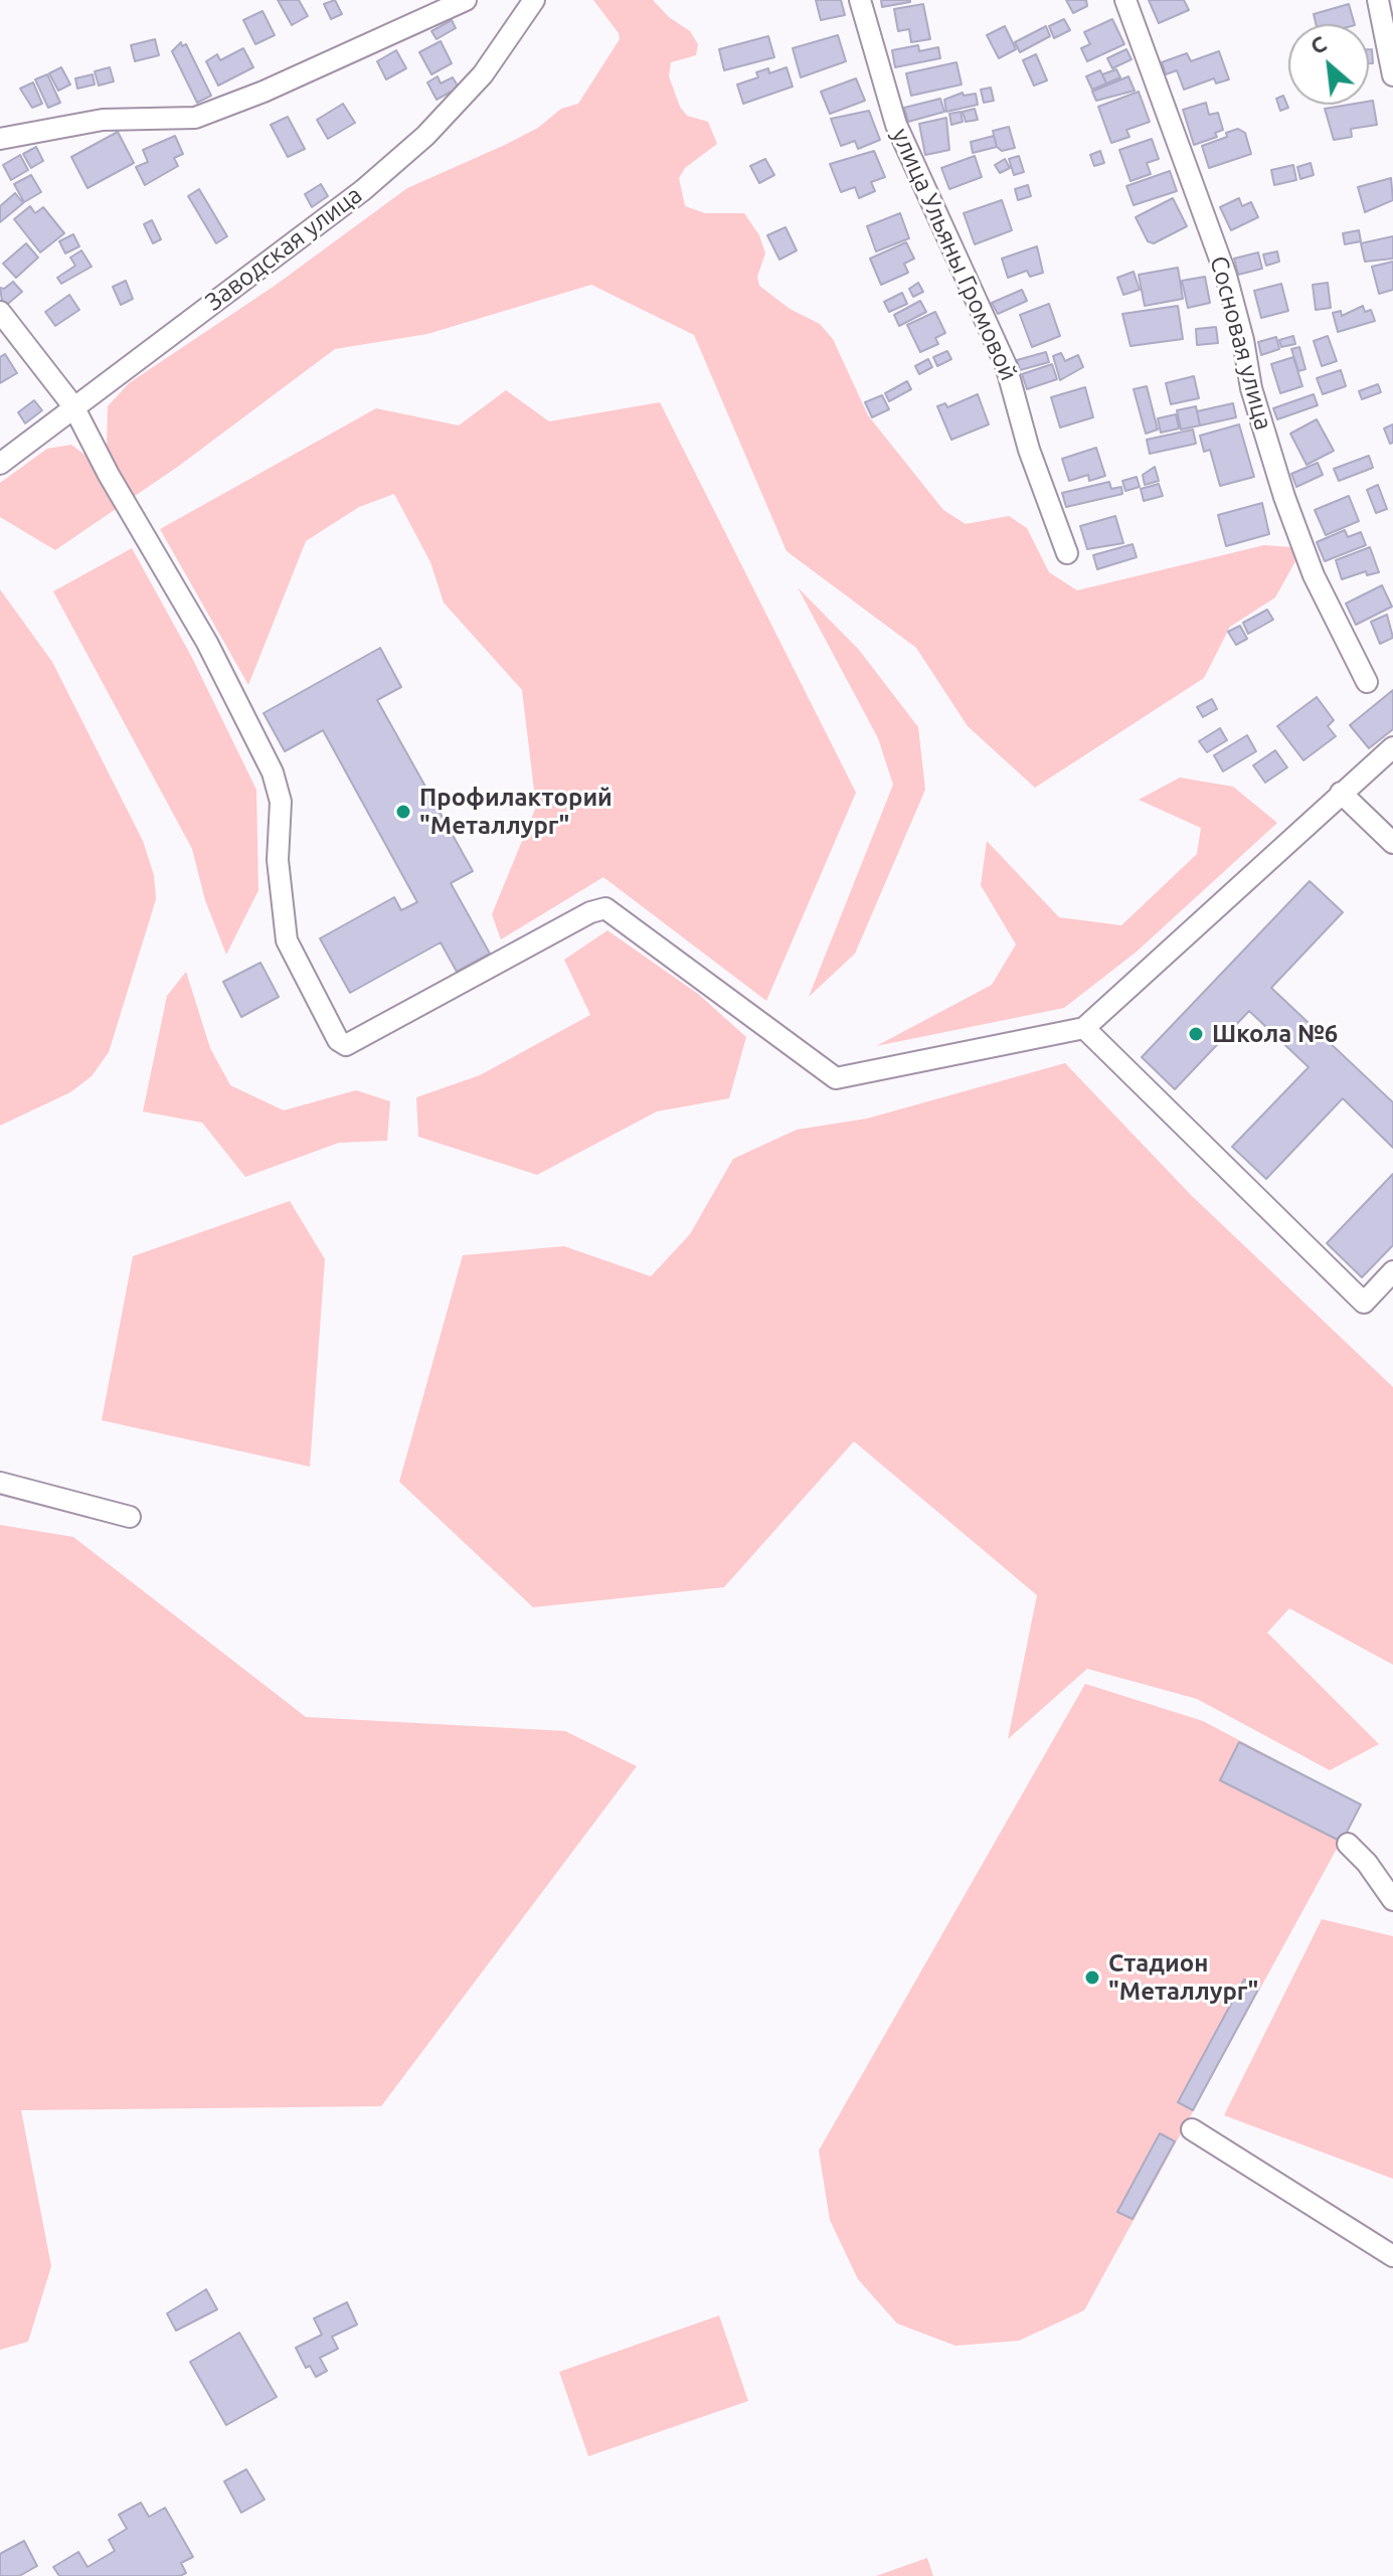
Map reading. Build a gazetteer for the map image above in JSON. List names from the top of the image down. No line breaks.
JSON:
{"streets":{"street":["Заводская улица","улица Ульяны Громовой","Сосновая улица"]},"places":["Профилакторий \"Металлург\"","Школа №6","Стадион \"Металлург\""],"north":"top left"}
